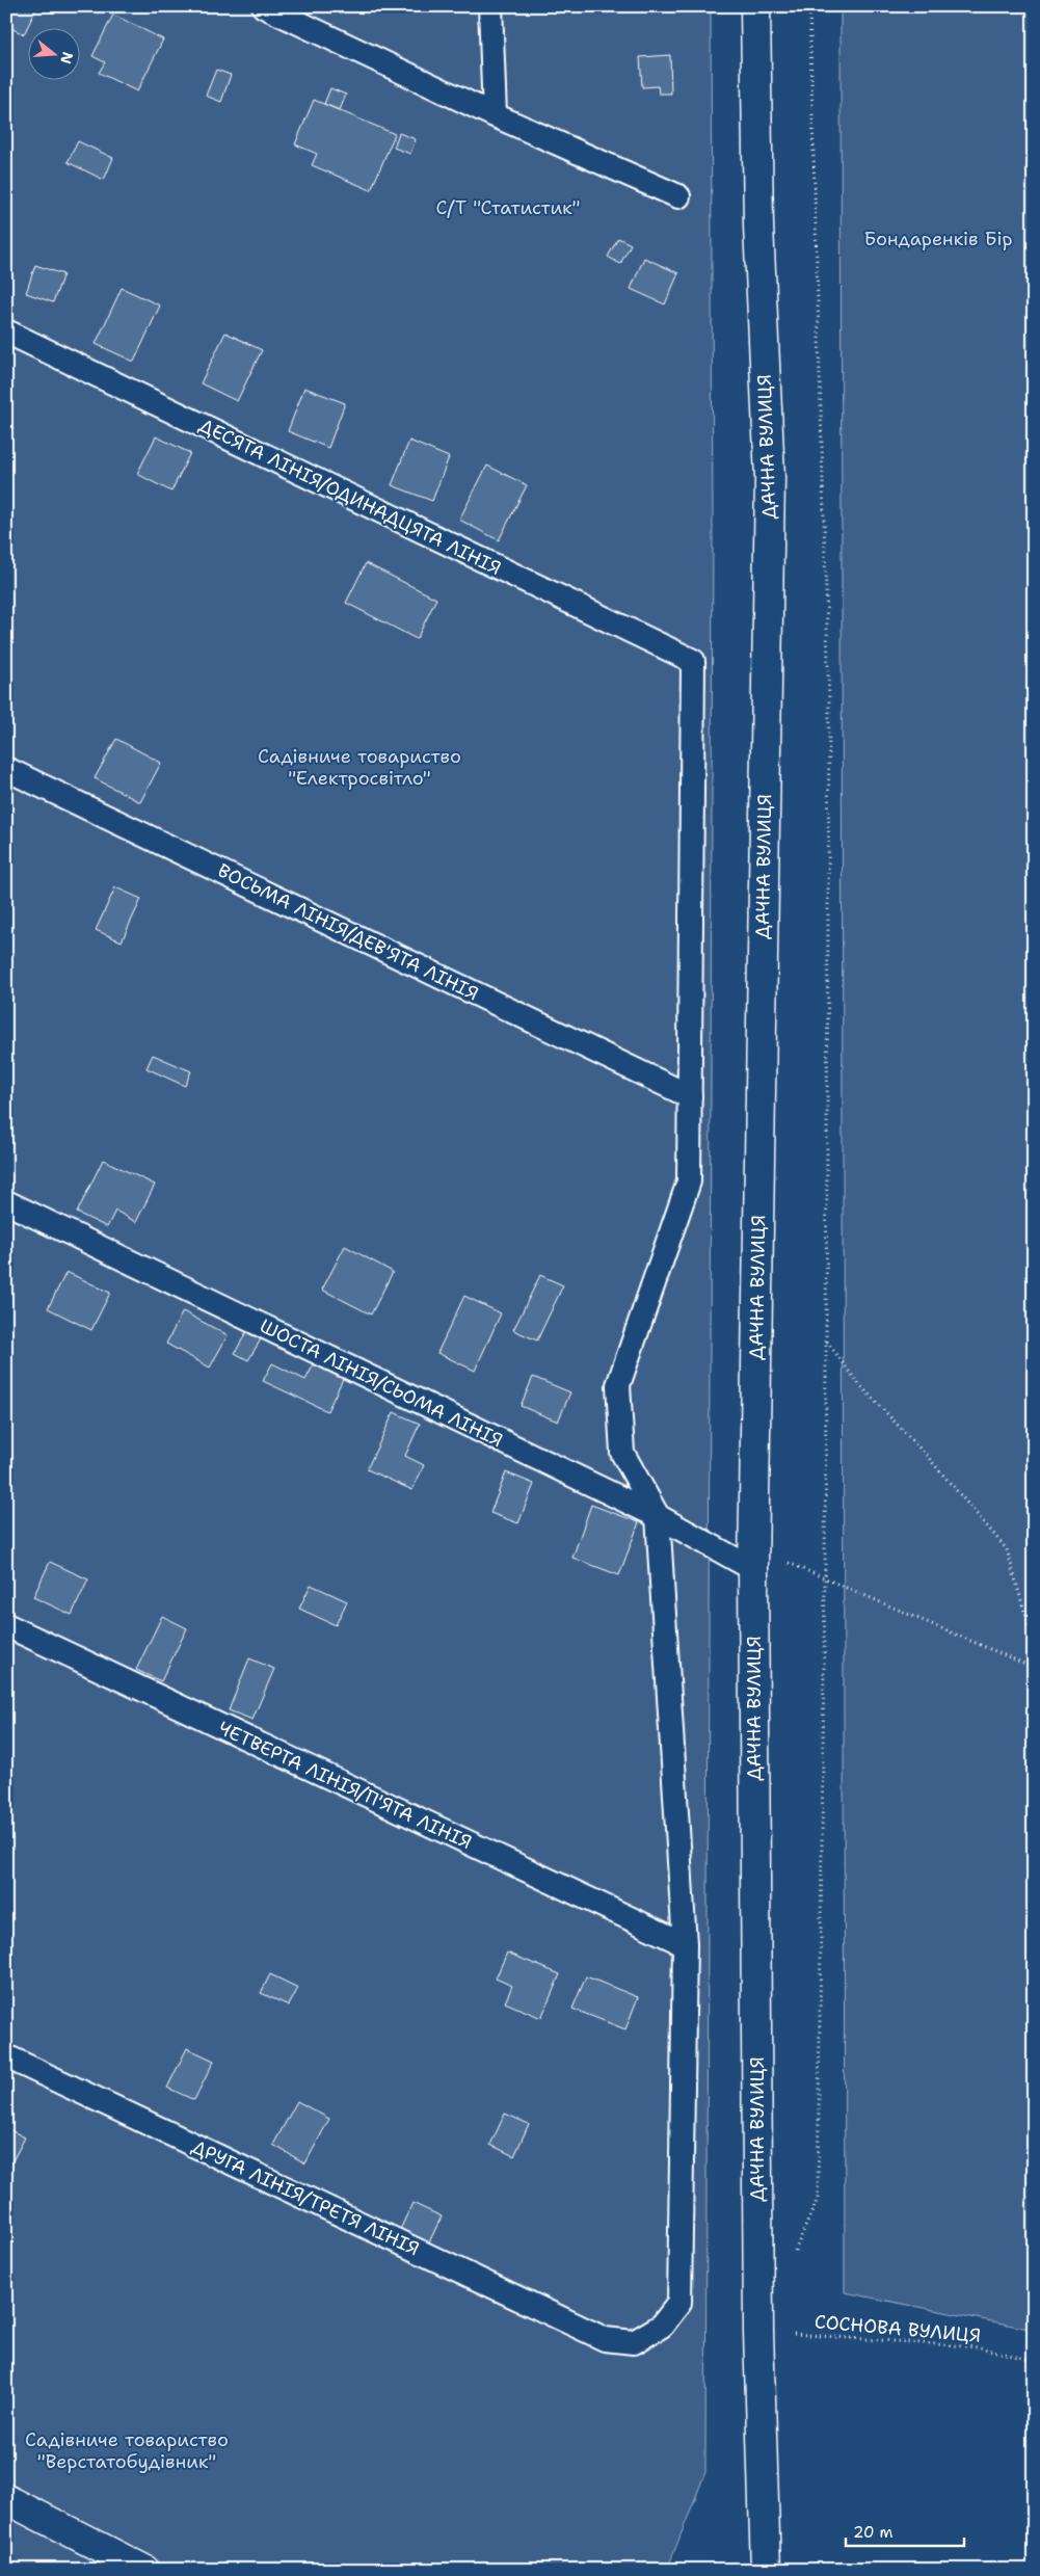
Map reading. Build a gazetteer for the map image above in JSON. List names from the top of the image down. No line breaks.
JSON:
{"streets":{"street":["ДАЧНА ВУЛИЦЯ"],"lane":["ДЕСЯТА ЛІНІЯ/ОДИНАДЦЯТА ЛІНІЯ","ВОСЬМА ЛІНІЯ/ДЕВ'ЯТА ЛІНІЯ","ШОСТА ЛІНІЯ/СЬОМА ЛІНІЯ","ЧЕТВЕРТА ЛІНІЯ/П'ЯТА ЛІНІЯ","ДРУГА ЛІНІЯ/ТРЕТЯ ЛІНІЯ"],"path":["СОСНОВА ВУЛИЦЯ"]},"crossings":[["ДАЧНА ВУЛИЦЯ","ШОСТА ЛІНІЯ/СЬОМА ЛІНІЯ"],["ДАЧНА ВУЛИЦЯ","СОСНОВА ВУЛИЦЯ"],["ДЕСЯТА ЛІНІЯ/ОДИНАДЦЯТА ЛІНІЯ","ВОСЬМА ЛІНІЯ/ДЕВ'ЯТА ЛІНІЯ"],["ЧЕТВЕРТА ЛІНІЯ/П'ЯТА ЛІНІЯ","ДРУГА ЛІНІЯ/ТРЕТЯ ЛІНІЯ"]],"parks":["С/Т \"Статистик\"","Бондаренків Бір","Садівниче товариство \"Електросвітло\"","Садівниче товариство \"Верстатобудівник\""],"scale_bar":"20 m","north":"right"}
